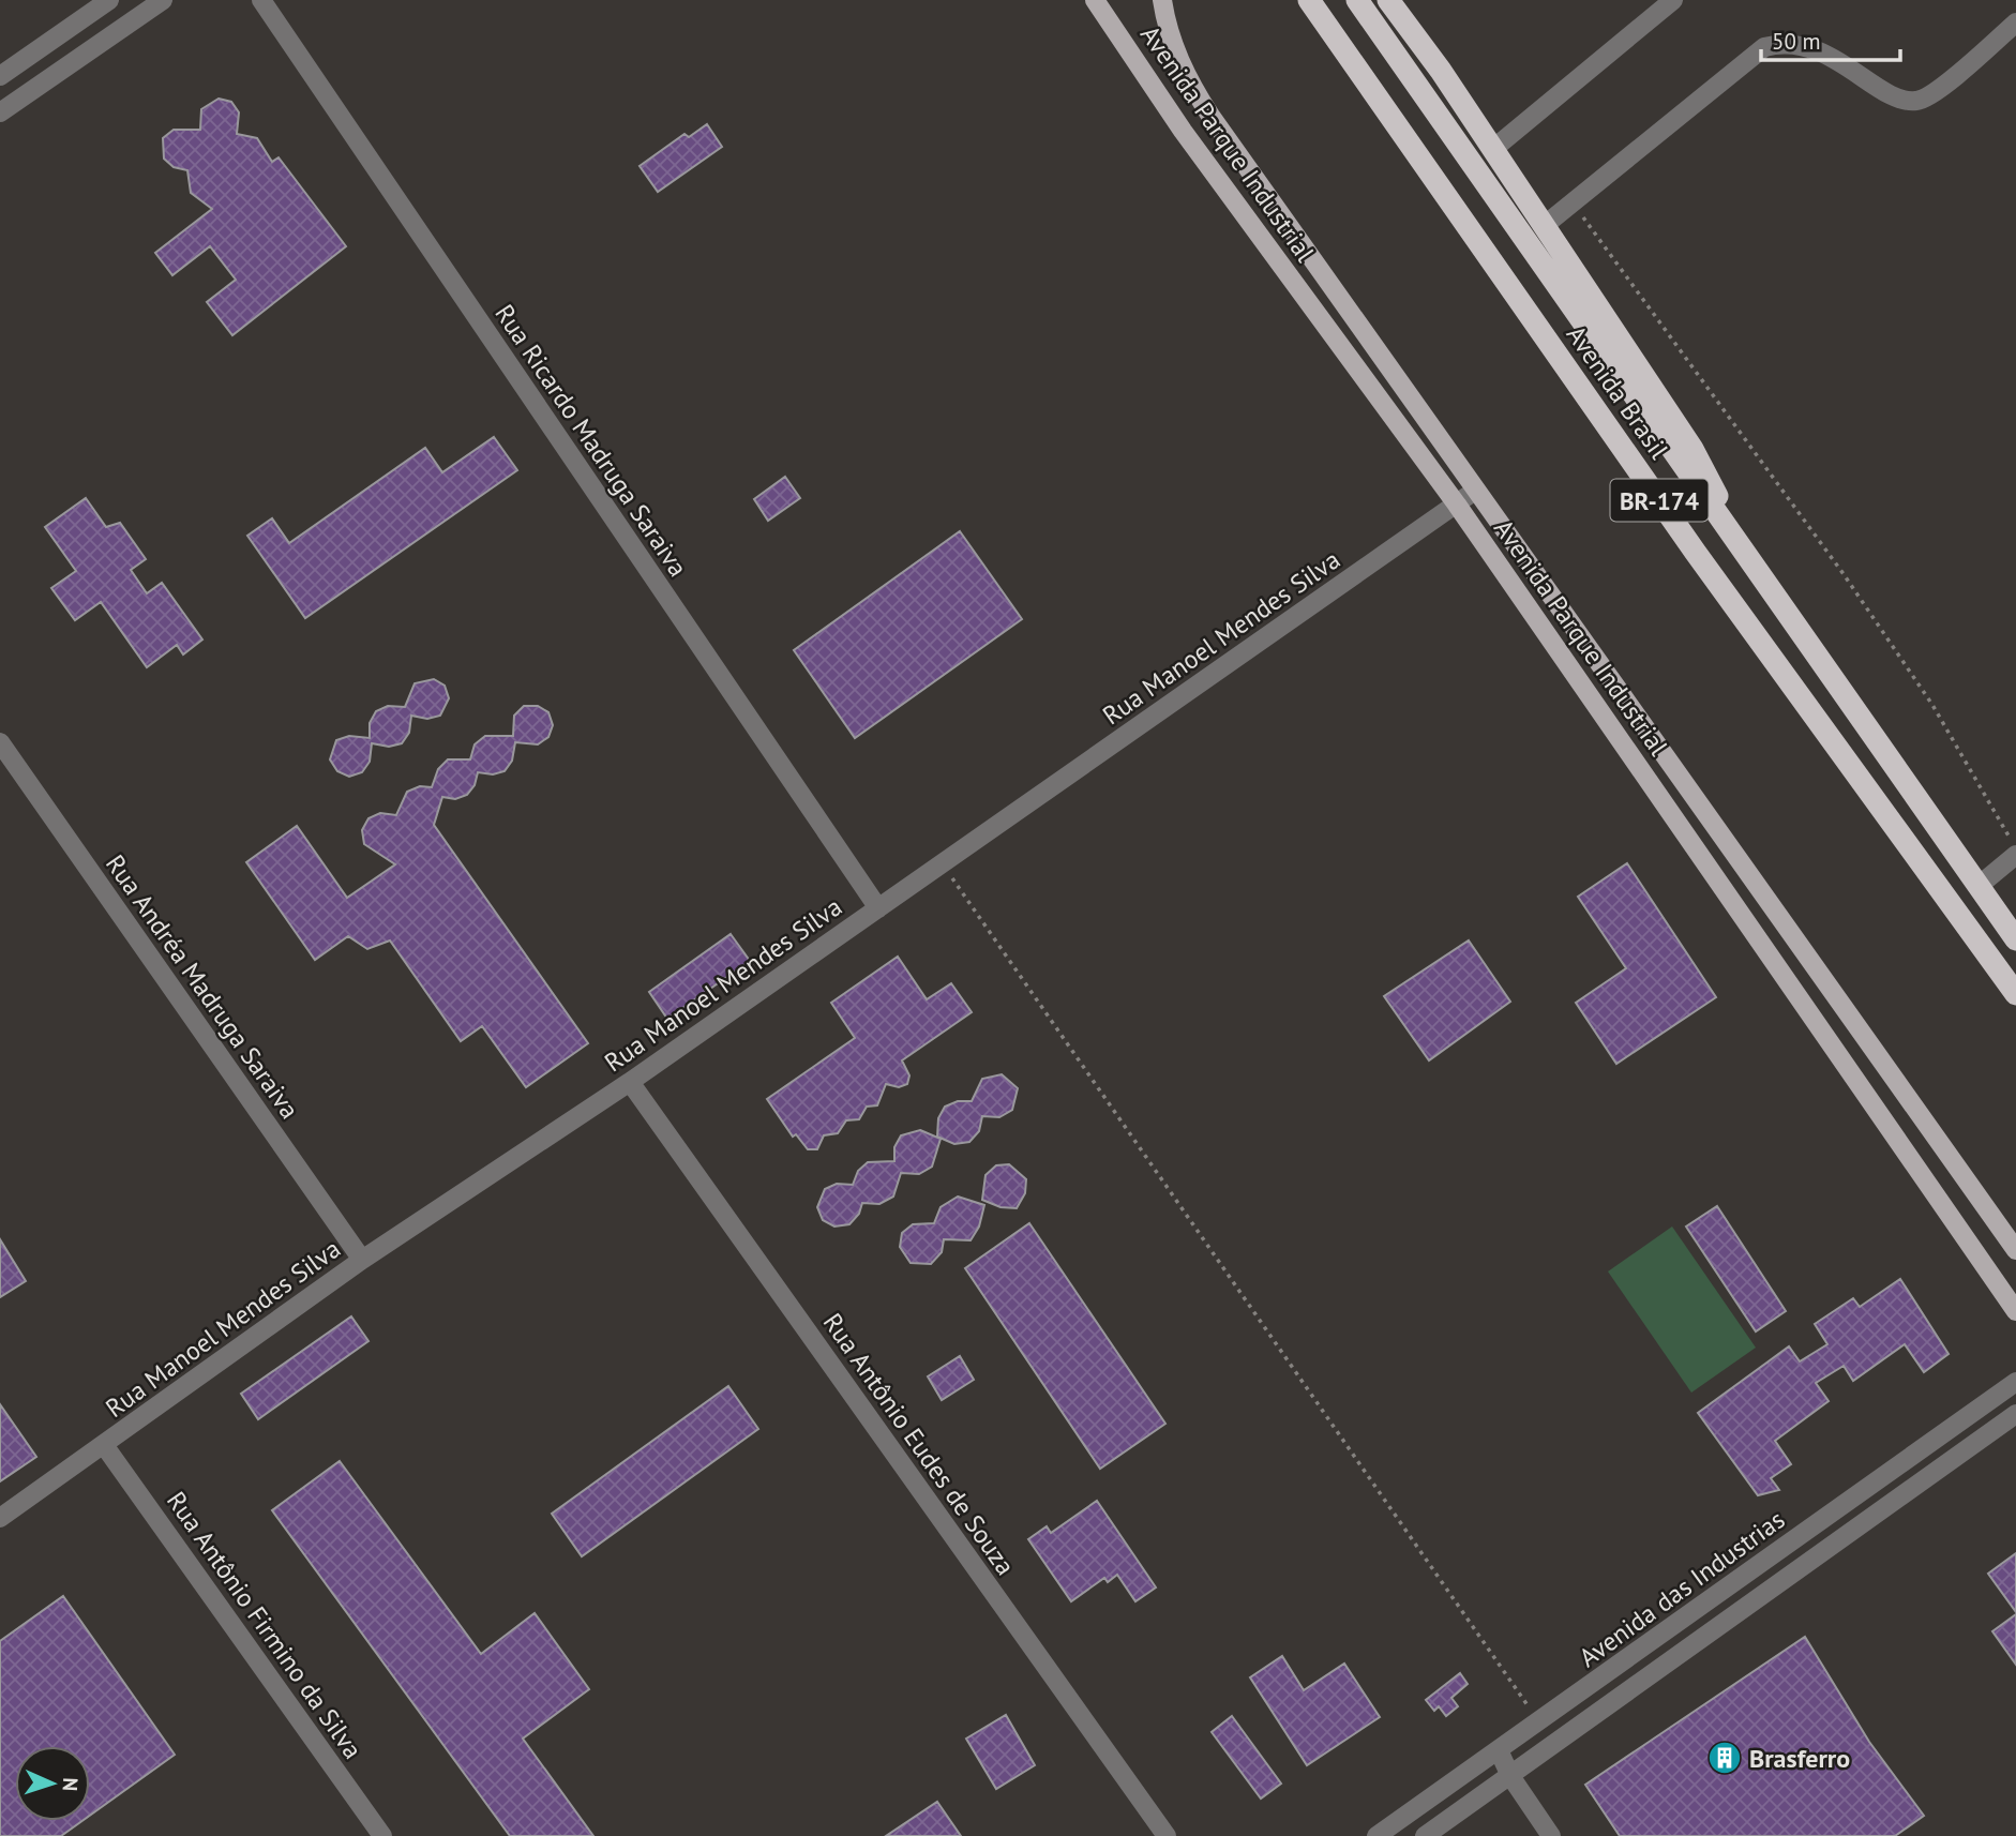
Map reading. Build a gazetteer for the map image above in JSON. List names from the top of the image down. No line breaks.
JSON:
{"streets":{"highway":["Avenida Brasil","BR-174"],"main road":["Avenida Parque Industrial"],"street":["Rua Ricardo Madruga Saraiva","Rua Manoel Mendes Silva","Rua Andréa Madruga Saraiva","Rua Antônio Eudes de Souza","Avenida das Industrias","Rua Antônio Firmino da Silva"]},"crossings":[["Avenida Parque Industrial","Rua Manoel Mendes Silva"],["Avenida Brasil","BR-174"],["Rua Ricardo Madruga Saraiva","Rua Manoel Mendes Silva"],["Rua Manoel Mendes Silva","Rua Andréa Madruga Saraiva"],["Rua Manoel Mendes Silva","Rua Antônio Eudes de Souza"],["Rua Manoel Mendes Silva","Rua Antônio Firmino da Silva"]],"places":{"building":["Brasferro"]},"scale_bar":"50 m","north":"right"}
